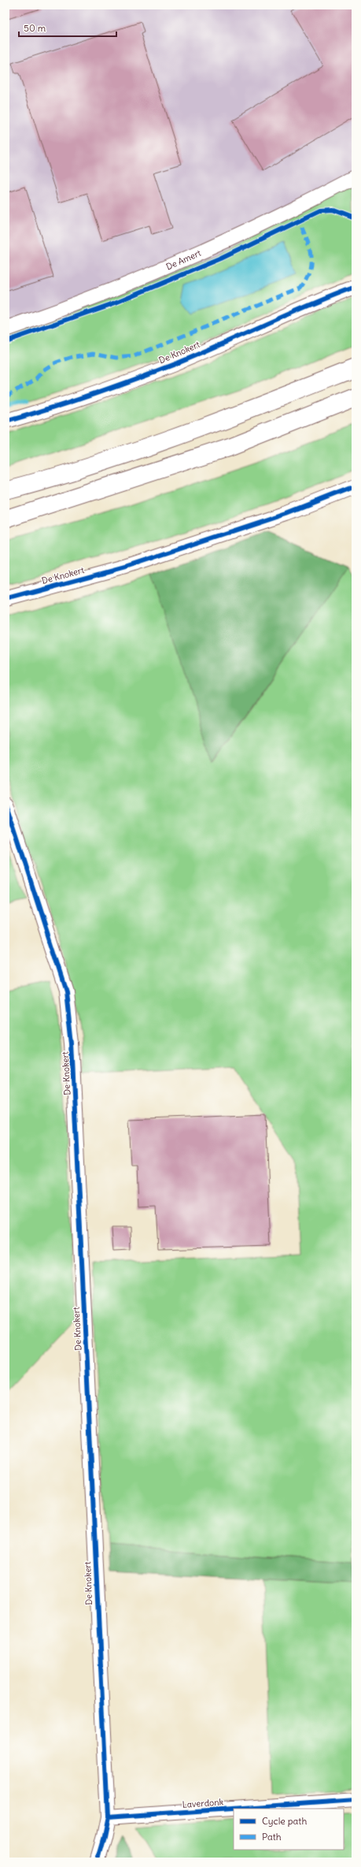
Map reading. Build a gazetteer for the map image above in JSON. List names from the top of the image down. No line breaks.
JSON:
{"streets":{"street":["De Amert","De Knokert","Laverdonk"]},"crossings":[["De Knokert","Laverdonk"]],"legend":["Cycle path","Path"],"scale_bar":"50 m"}
